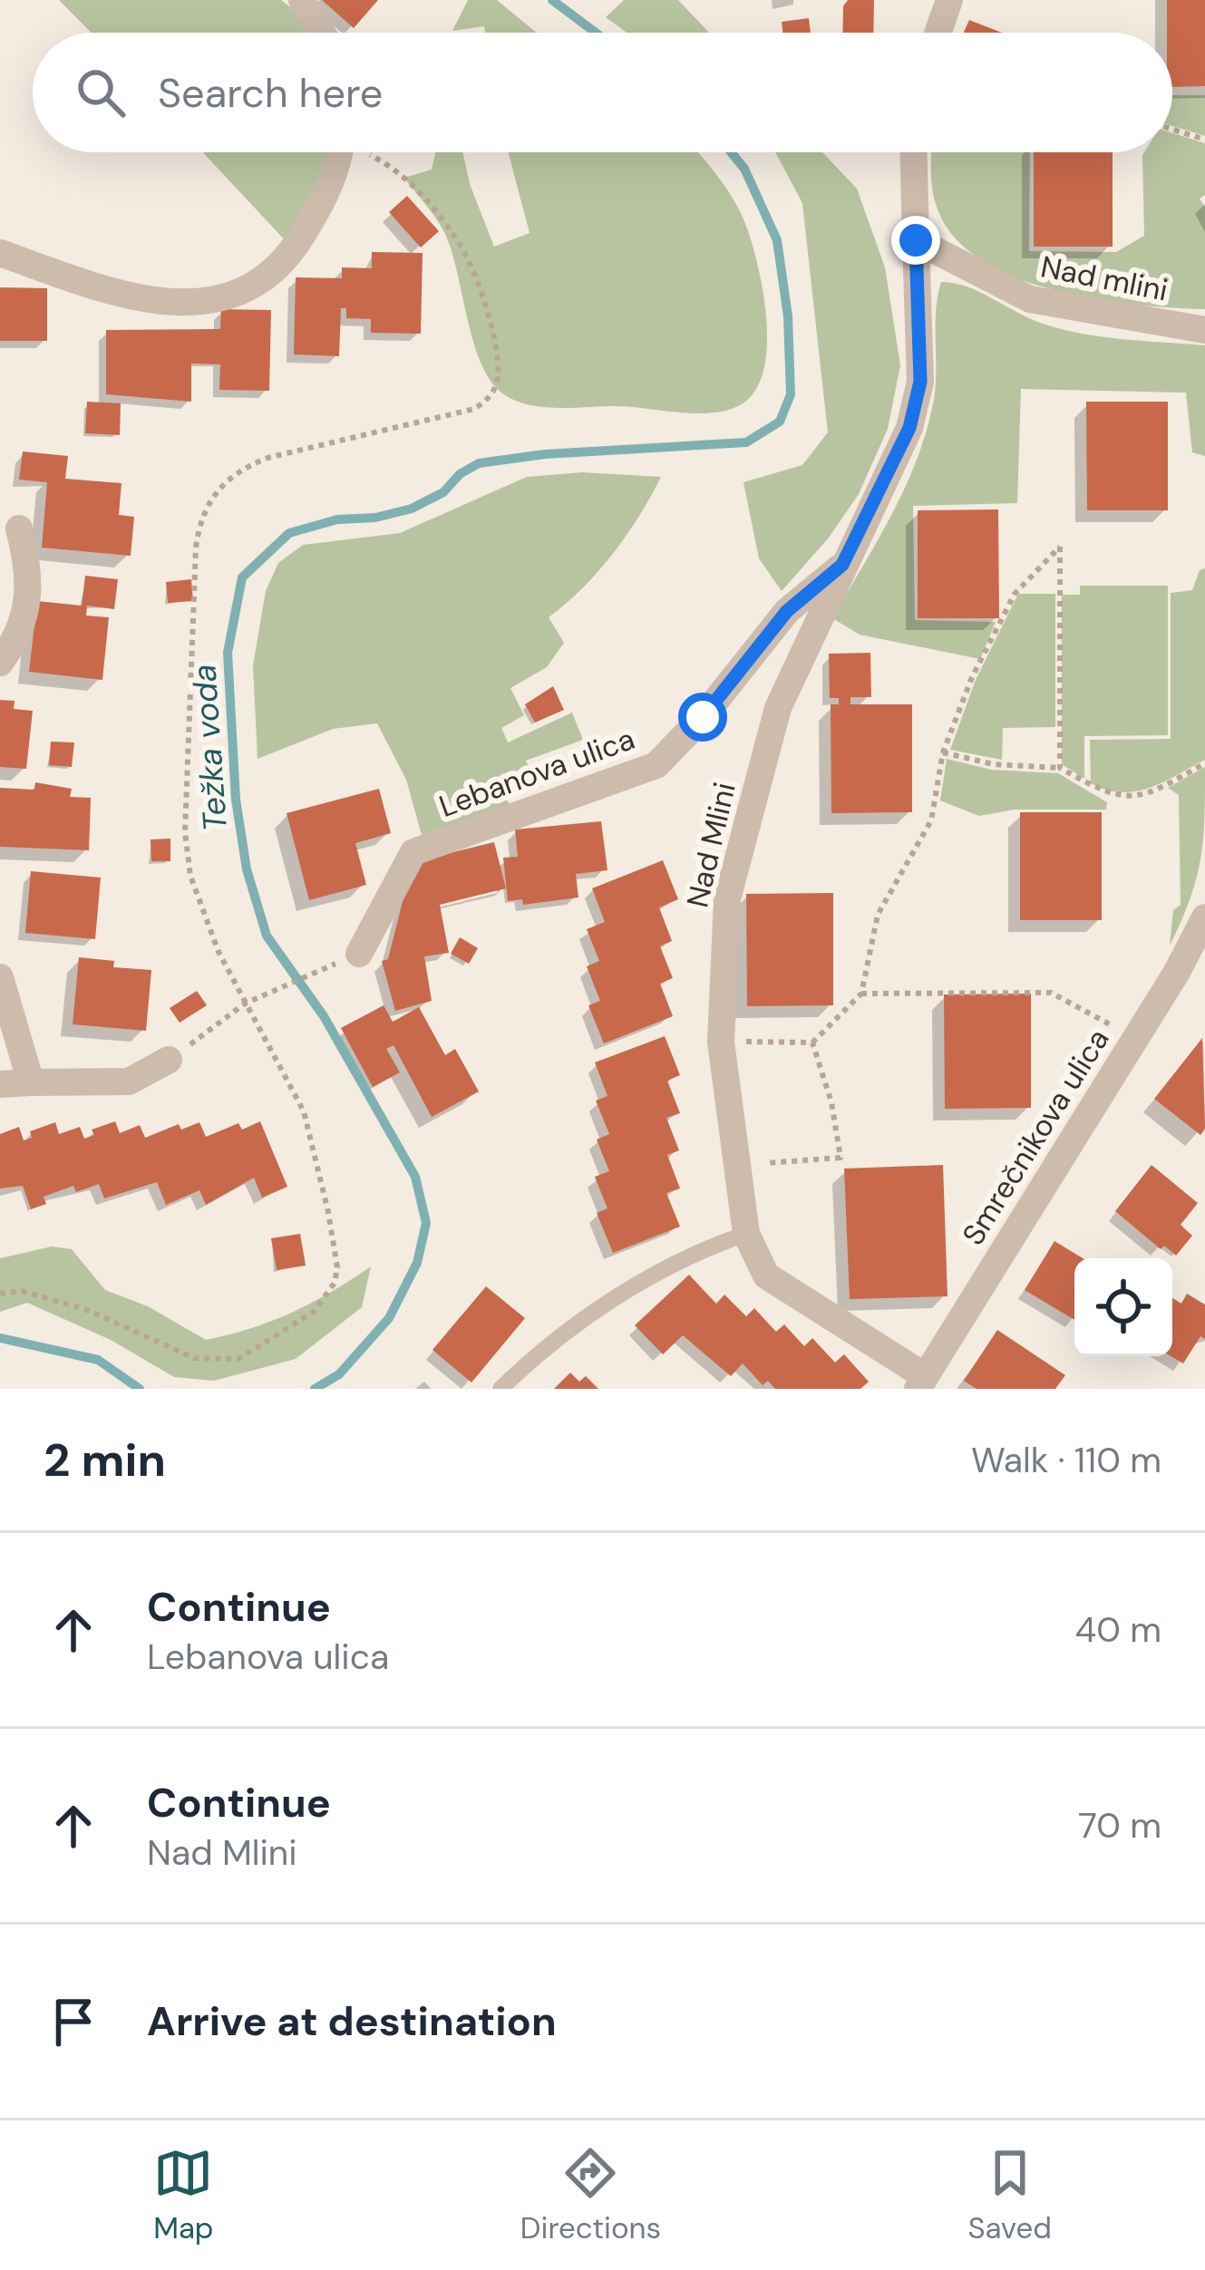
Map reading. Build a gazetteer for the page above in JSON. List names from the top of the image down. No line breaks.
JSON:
{"streets":{"street":["Nad mlini","Lebanova ulica","Nad Mlini","Smrečnikova ulica"]},"crossings":[["Nad mlini","Nad Mlini"],["Lebanova ulica","Nad Mlini"],["Nad Mlini","Smrečnikova ulica"]],"water":["Težka voda"],"page":{"search":"Search here","heading":["2 min","Walk · 110 m"],"list":[["Continue","Lebanova ulica","40 m"],["Continue","Nad Mlini","70 m"],"Arrive at destination"],"nav":["Map","Directions","Saved"]}}
